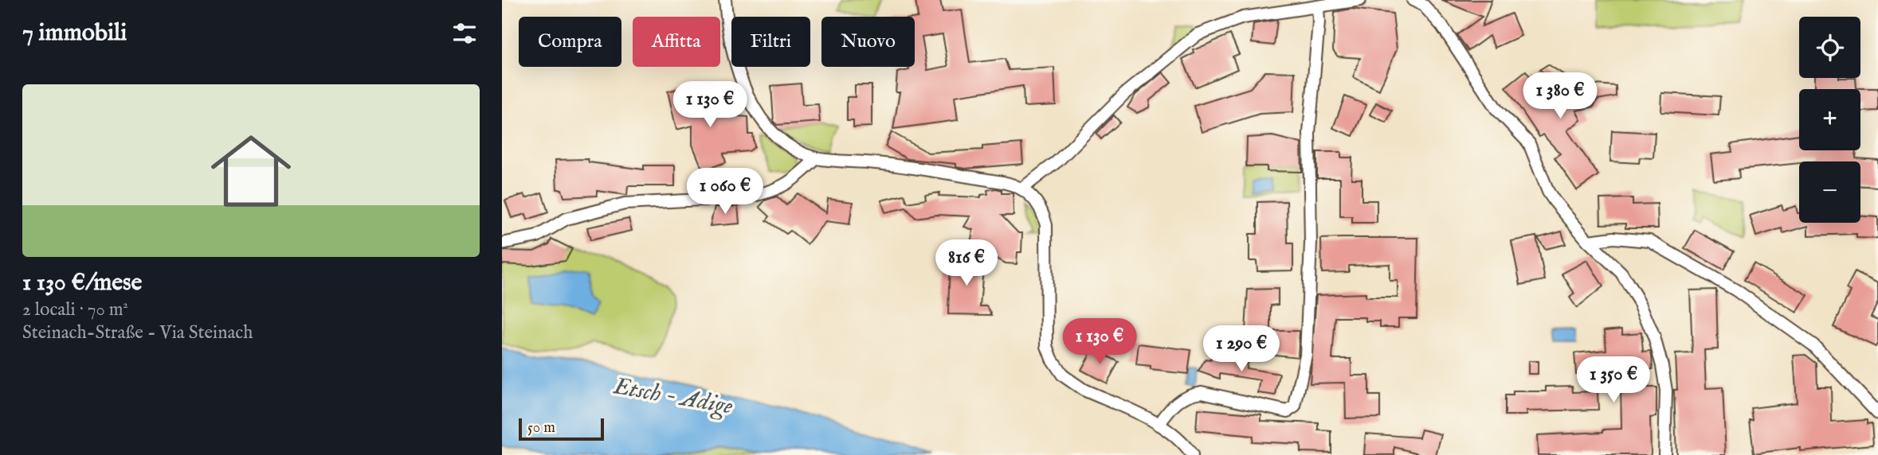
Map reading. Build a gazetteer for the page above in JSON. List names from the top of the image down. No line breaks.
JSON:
{"water":["Etsch - Adige"],"scale_bar":"50 m","page":{"heading":"7 immobili","map_buttons":["+","−"],"chip":["Compra","Affitta","Filtri","Nuovo"],"list":[{"name":"1 130 €/mese","note":"2 locali · 70 m² · Steinach-Straße - Via Steinach"}],"price":["1 380 €","1 130 €","1 060 €","816 €","1 130 €","1 290 €","1 350 €"],"scale":"50 m"}}
